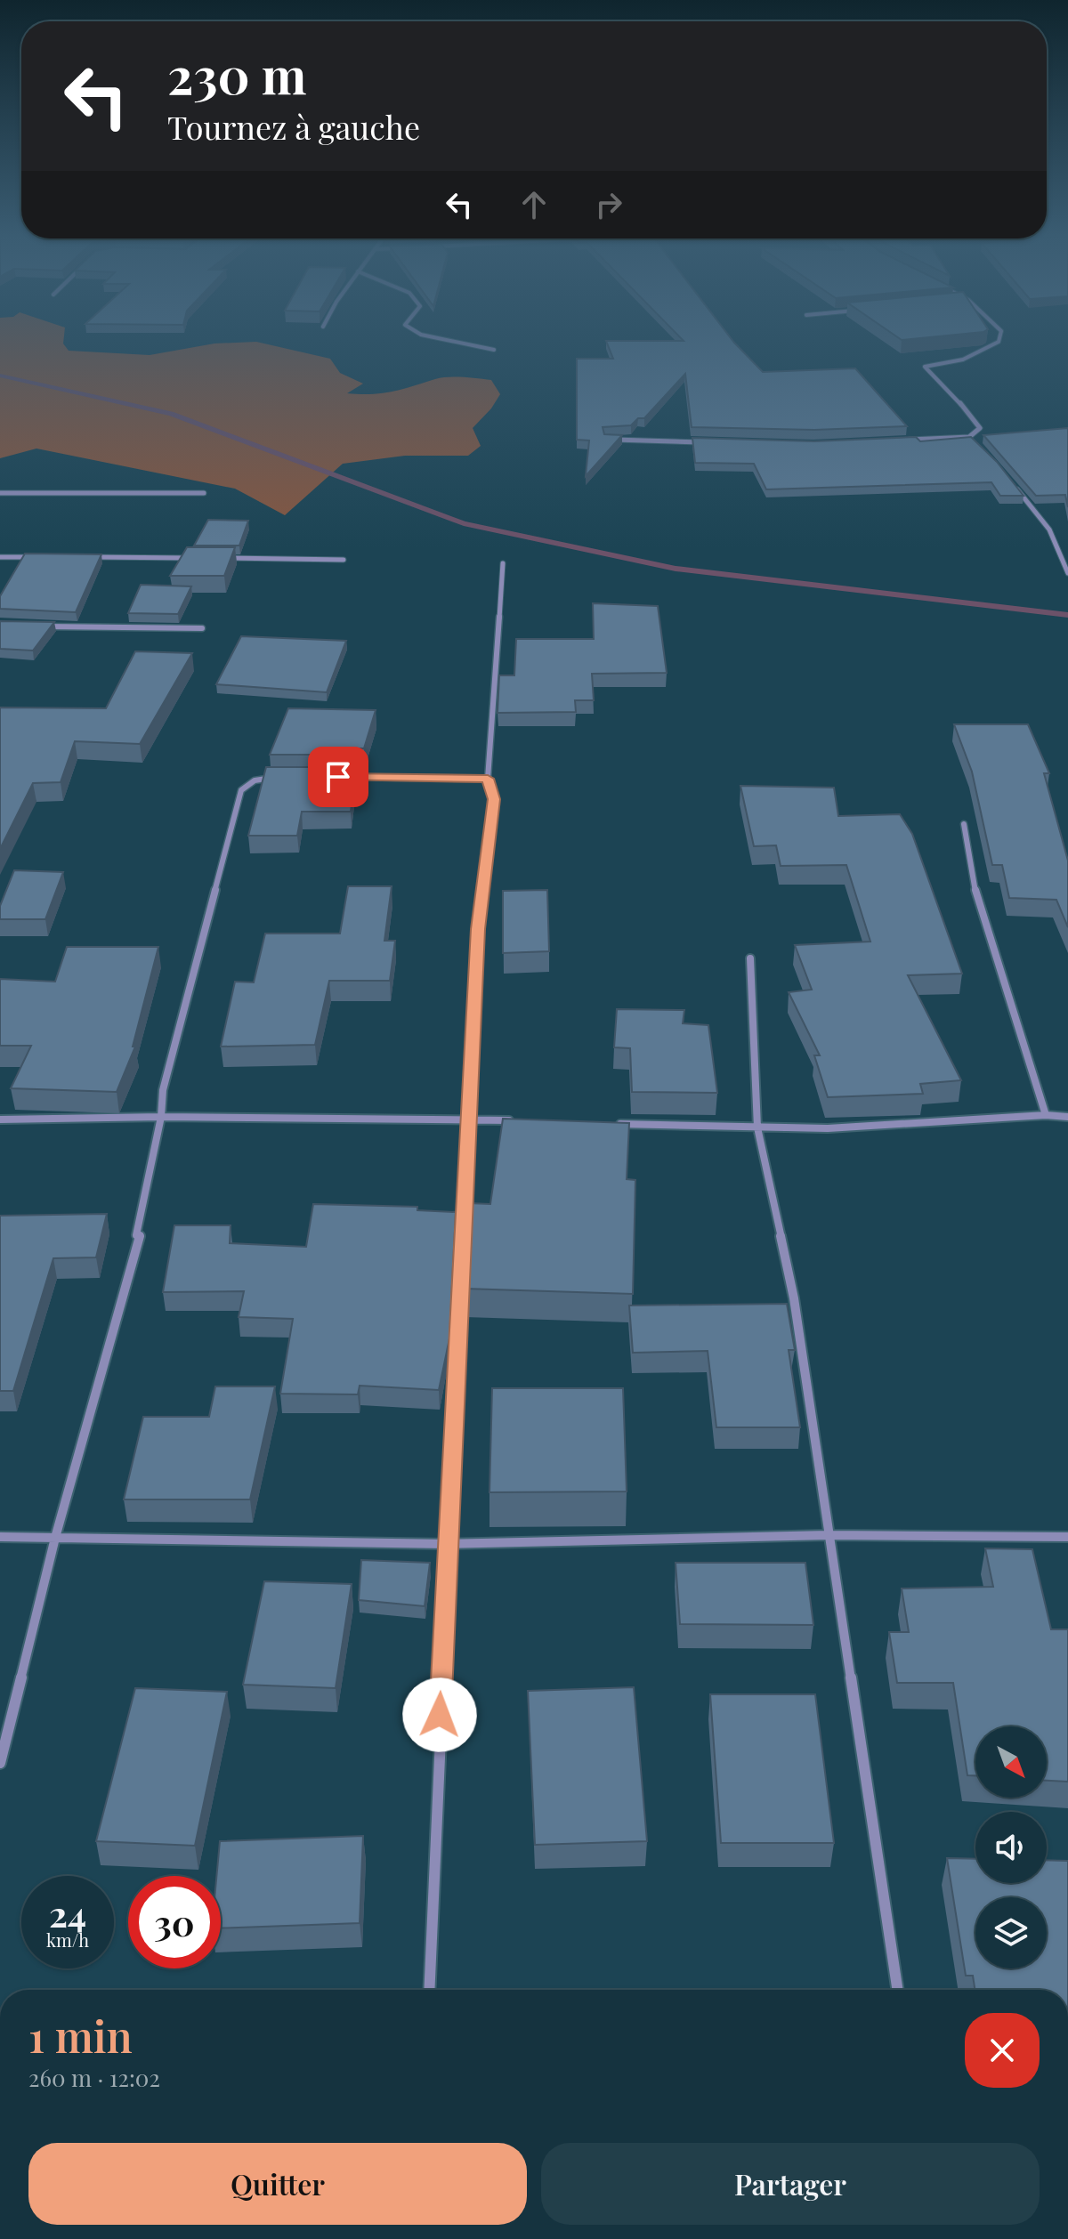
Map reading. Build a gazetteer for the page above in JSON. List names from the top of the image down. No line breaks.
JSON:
{"north":"bottom right","page":{"turn":["230 m","Tournez à gauche"],"speed":"24 km/h","limit":"30","heading":["1 min","260 m · 12:02"],"buttons":["Quitter","Partager"]}}
